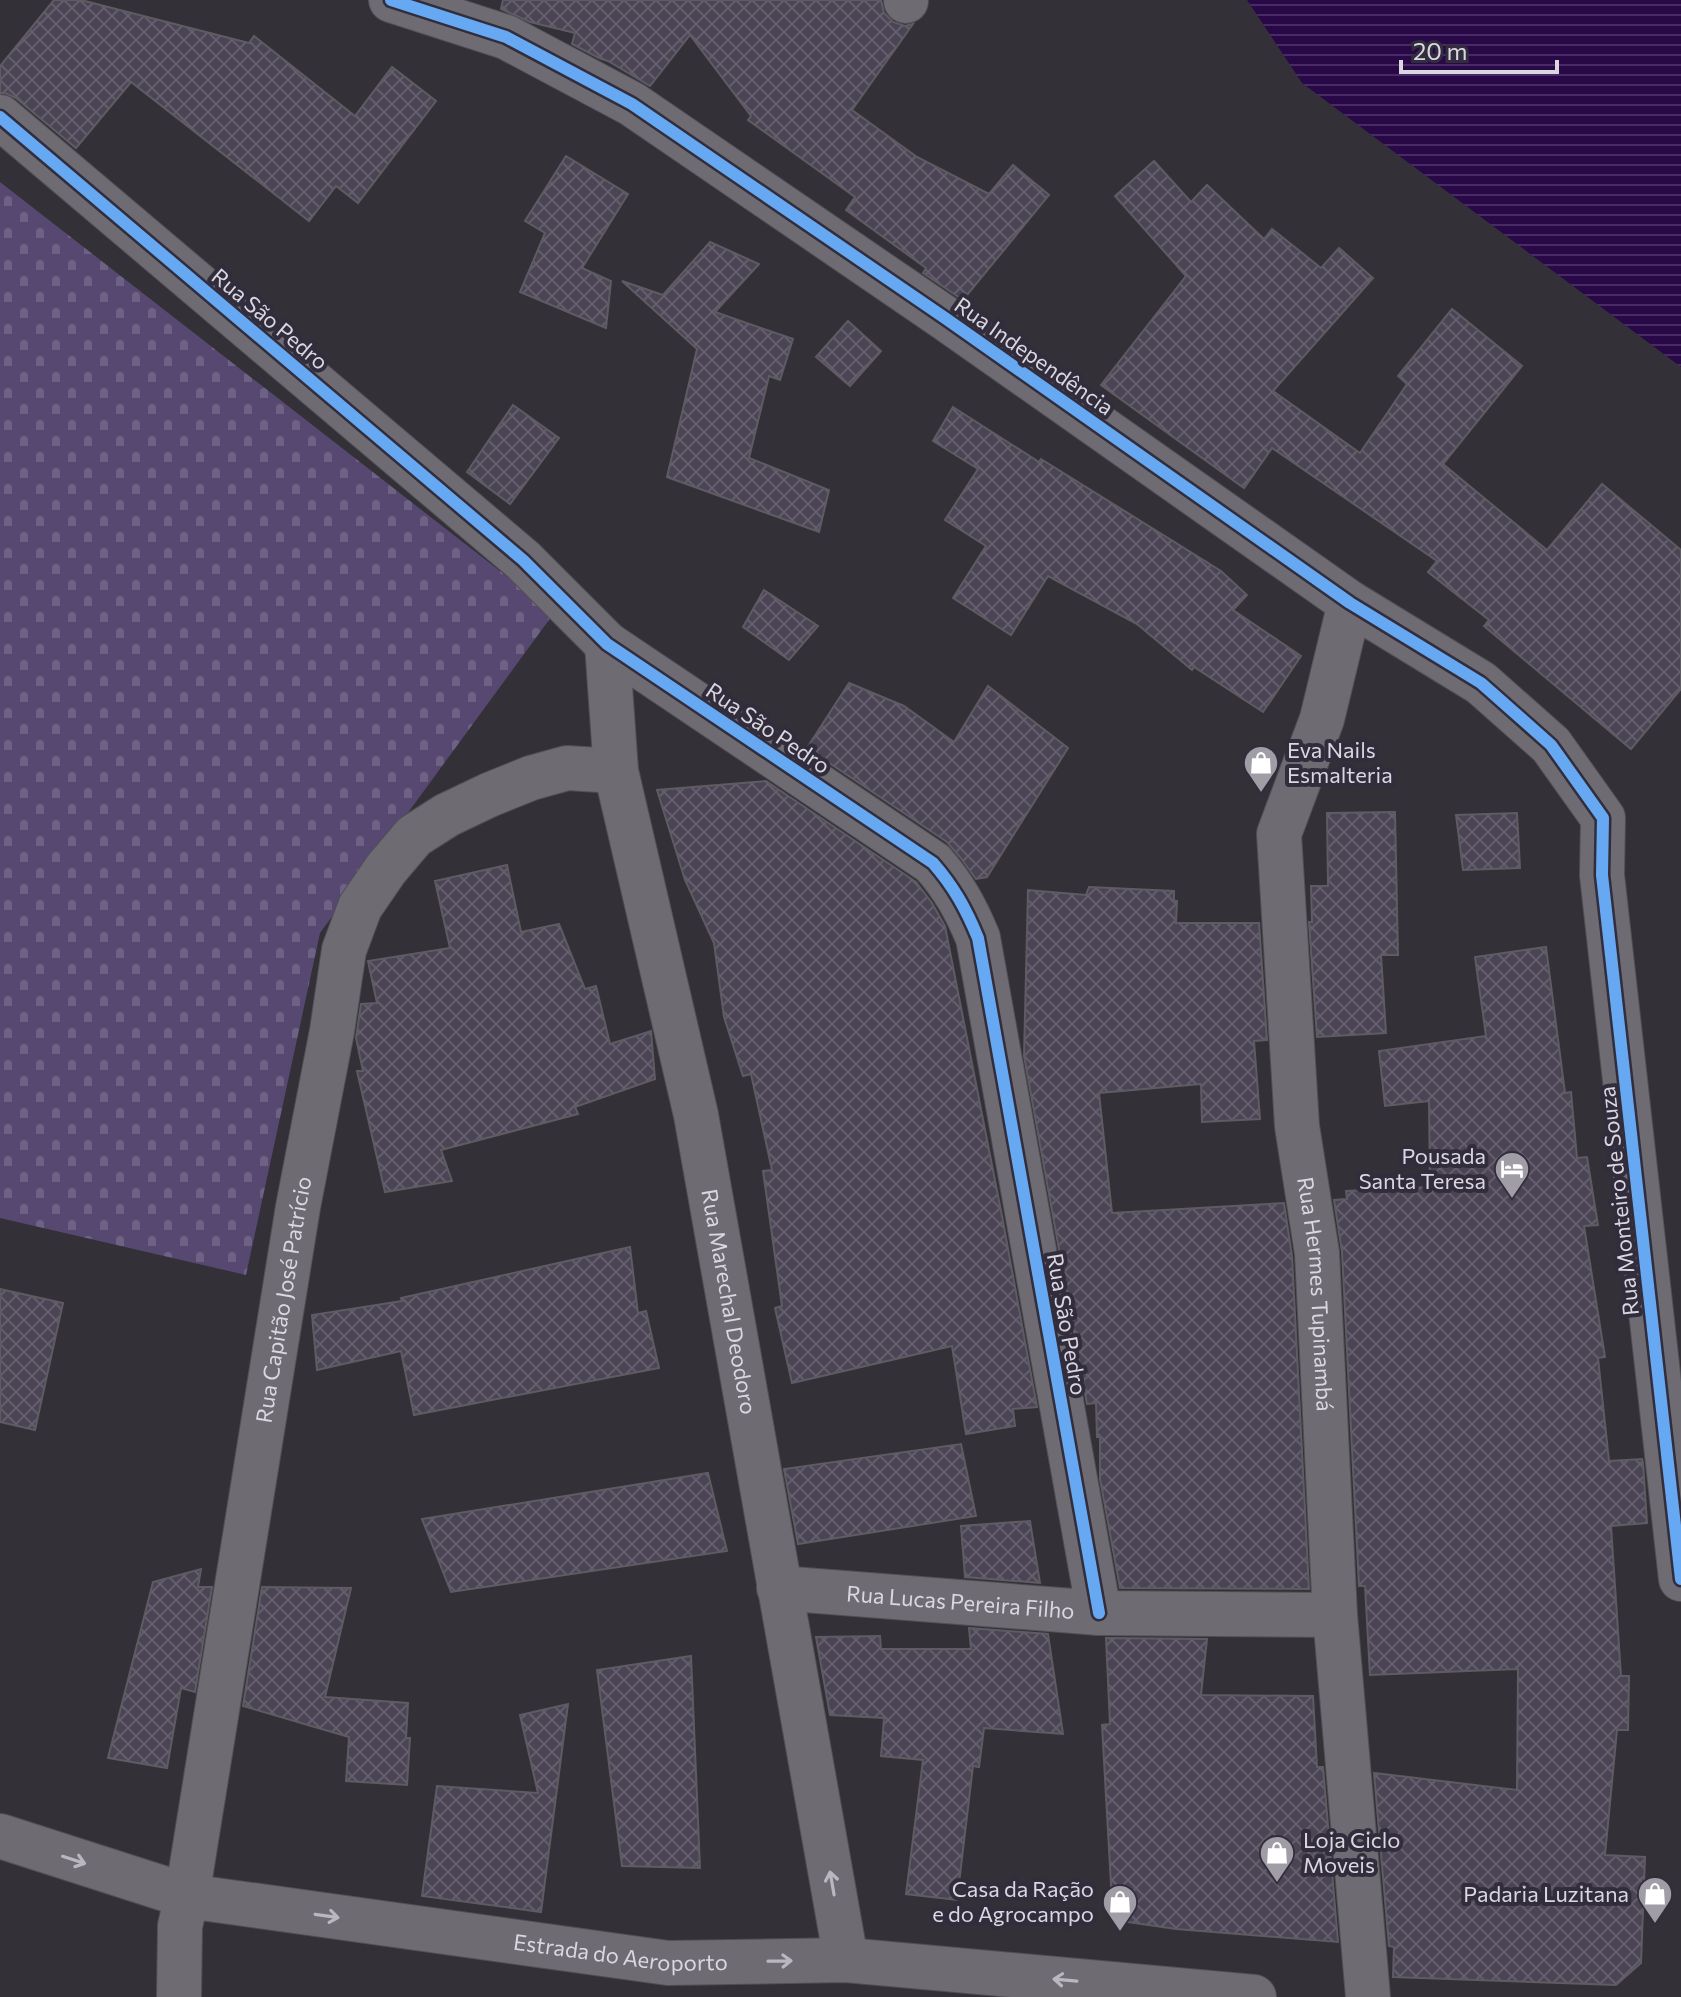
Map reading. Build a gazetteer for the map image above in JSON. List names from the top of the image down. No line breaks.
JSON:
{"streets":{"street":["Rua São Pedro","Rua Independência","Rua Monteiro de Souza","Rua Hermes Tupinambá","Rua Capitão José Patrício","Rua Marechal Deodoro","Rua Lucas Pereira Filho","Estrada do Aeroporto"]},"crossings":[["Rua São Pedro","Rua Marechal Deodoro"],["Rua São Pedro","Rua Lucas Pereira Filho"],["Rua Independência","Rua Monteiro de Souza"],["Rua Independência","Rua Hermes Tupinambá"],["Rua Hermes Tupinambá","Rua Lucas Pereira Filho"],["Rua Capitão José Patrício","Rua Marechal Deodoro"],["Rua Capitão José Patrício","Estrada do Aeroporto"],["Rua Marechal Deodoro","Rua Lucas Pereira Filho"],["Rua Marechal Deodoro","Estrada do Aeroporto"]],"places":{"shop":["Eva Nails Esmalteria","Loja Ciclo Moveis","Padaria Luzitana","Casa da Ração e do Agrocampo"],"hotel":["Pousada Santa Teresa"]},"scale_bar":"20 m"}
